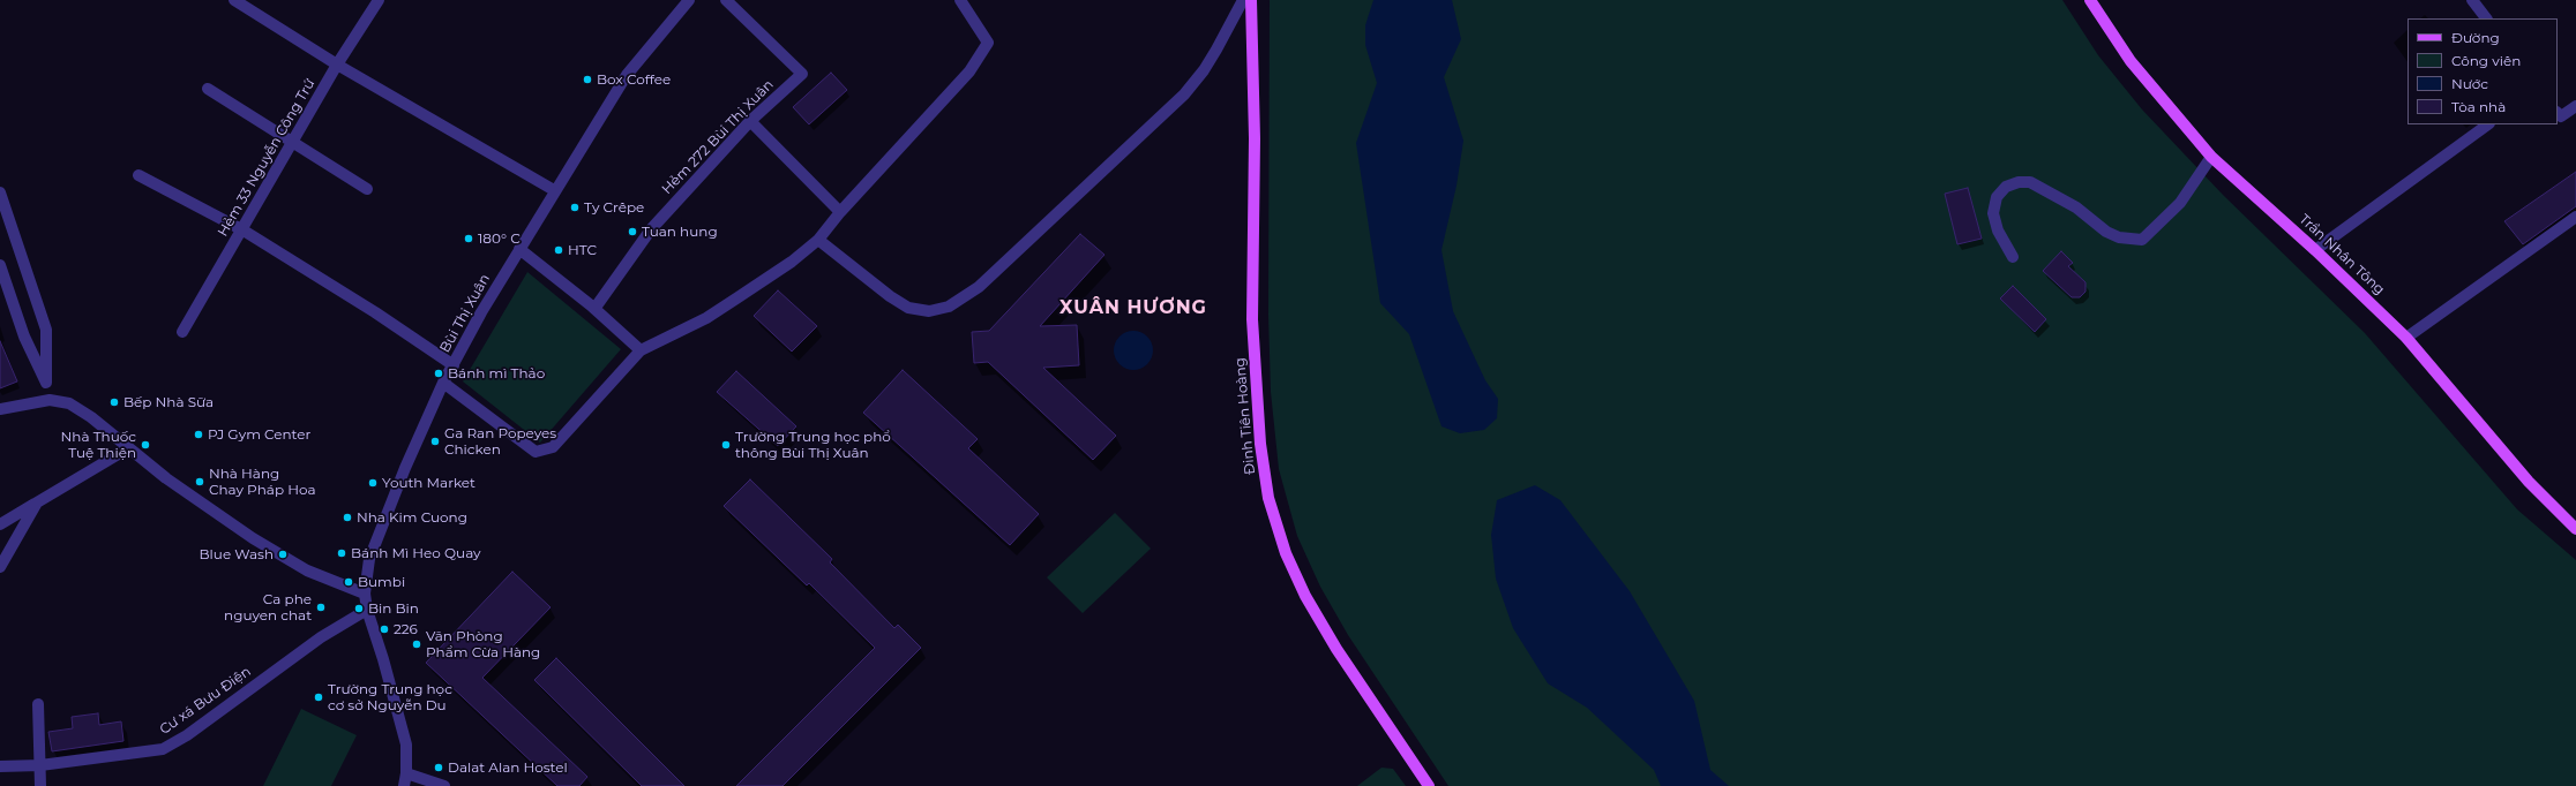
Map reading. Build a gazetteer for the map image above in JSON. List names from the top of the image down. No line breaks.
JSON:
{"streets":{"main road":["Trần Nhân Tông","Đinh Tiên Hoàng"],"street":["Hẻm 272 Bùi Thị Xuân","Hẻm 33 Nguyễn Công Trứ","Bùi Thị Xuân","Cư xá Bưu Điện"]},"crossings":[["Bùi Thị Xuân","Cư xá Bưu Điện"]],"districts":["XUÂN HƯƠNG"],"places":["Box Coffee","Ty Crêpe","Tuan hung","180° C","HTC","Bánh mì Thảo","Bếp Nhà Sữa","PJ Gym Center","Ga Ran Popeyes Chicken","Nhà Thuốc Tuệ Thiện","Trường Trung học phổ thông Bùi Thị Xuân","Nhà Hàng Chay Pháp Hoa","Youth Market","Nha Kim Cuong","Bánh Mì Heo Quay","Blue Wash","Bumbi","Ca phe nguyen chat","Bin Bin","226","Văn Phòng Phẩm Cừa Hàng","Trường Trung học cơ sở Nguyễn Du","Dalat Alan Hostel"],"legend":["Đường","Công viên","Nước","Tòa nhà"]}
